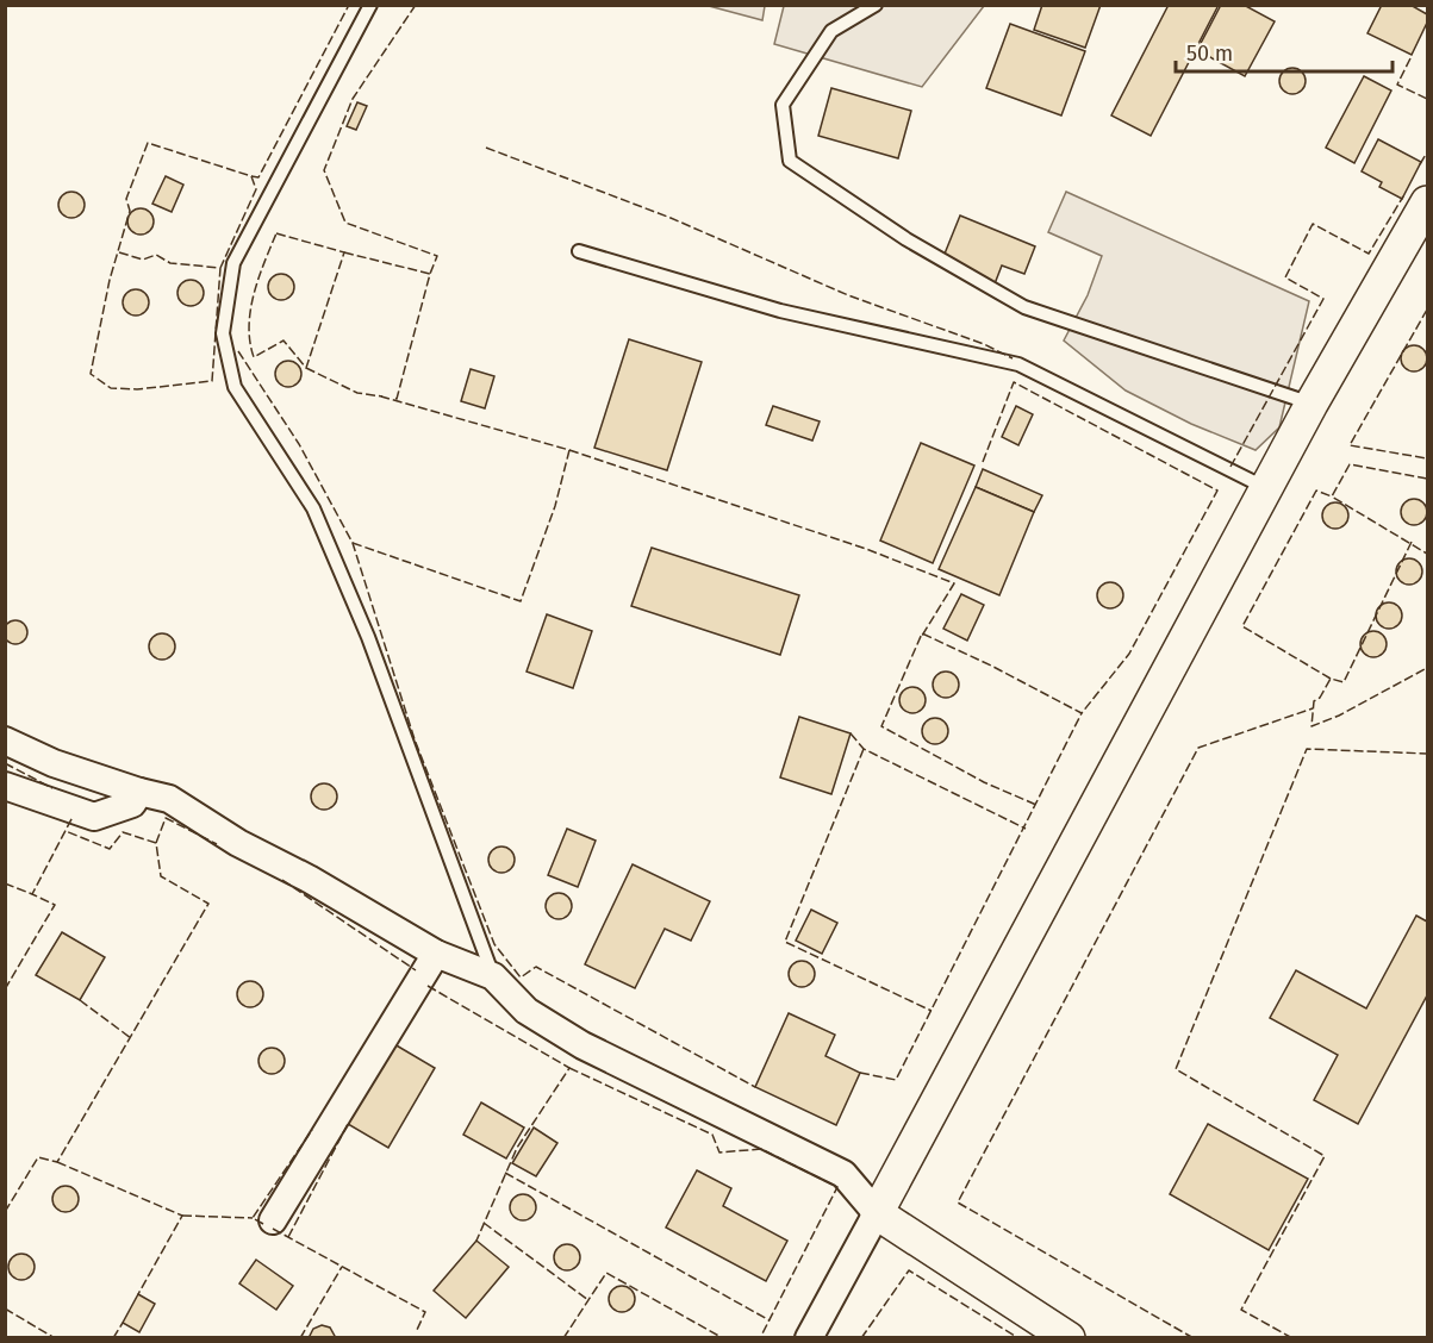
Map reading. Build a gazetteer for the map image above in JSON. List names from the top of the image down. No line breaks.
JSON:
{"scale_bar":"50 m"}
